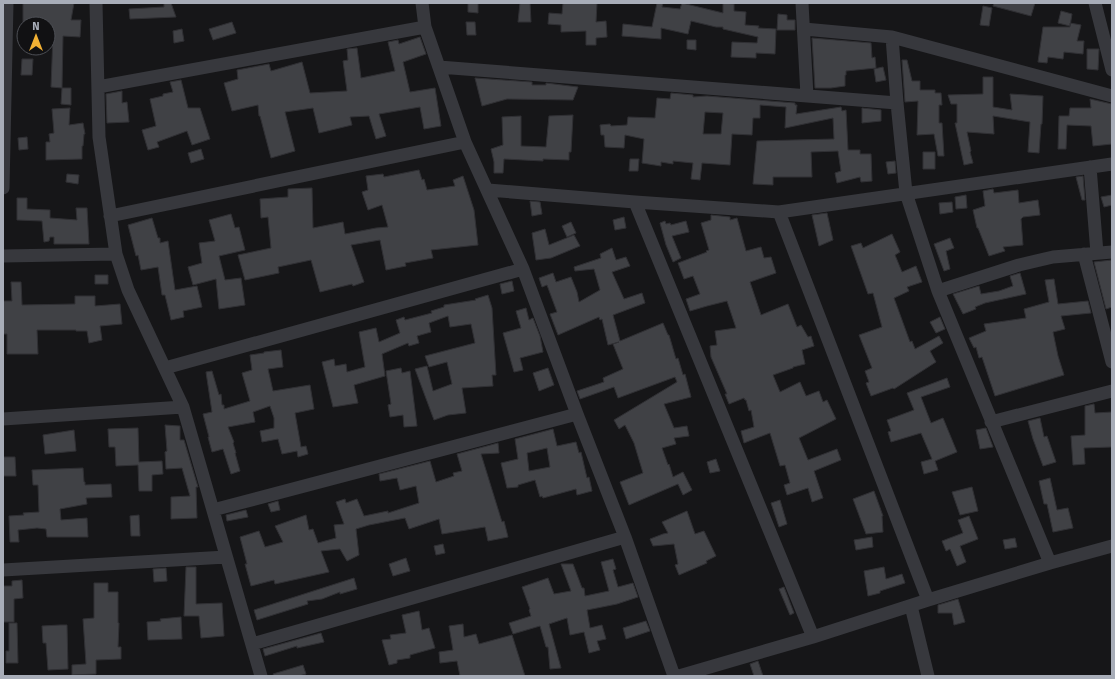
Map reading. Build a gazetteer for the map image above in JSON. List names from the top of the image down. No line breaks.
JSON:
{"north":"top"}
